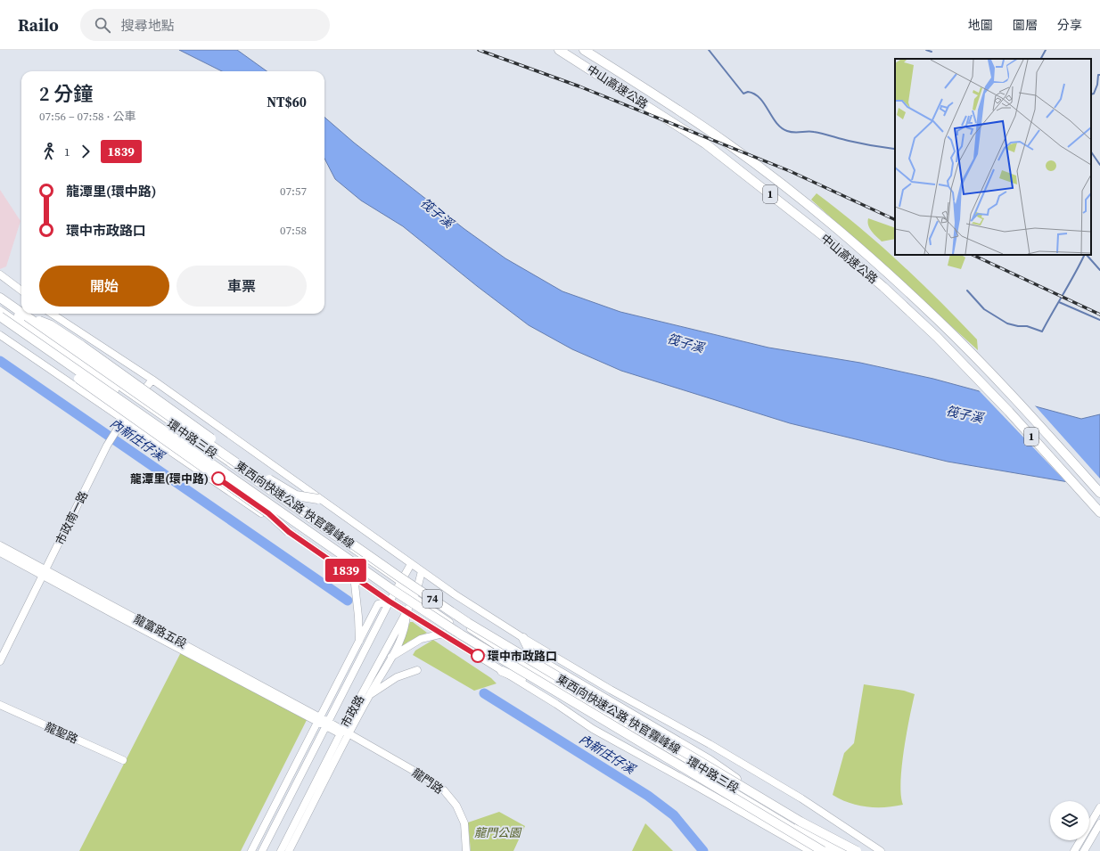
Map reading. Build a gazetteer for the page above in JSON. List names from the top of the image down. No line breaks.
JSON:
{"streets":{"highway":["中山高速公路","1","東西向快速公路 快官霧峰線","74"],"street":["環中路三段","市政南一路","龍富路五段","市政路","龍聖路","龍門路"]},"crossings":[["環中路三段","市政南一路"],["環中路三段","市政路"],["市政南一路","龍富路五段"],["龍富路五段","龍門路"],["市政路","龍門路"]],"water":["筏子溪","內新庄仔溪"],"parks":["龍門公園"],"places":["龍潭里(環中路)","環中市政路口"],"lines":["bus line 1839"],"page":{"header":"Railo","search":"搜尋地點","nav":["地圖","圖層","分享"],"on_map":"1839","heading":["2 分鐘","07:56 – 07:58 · 公車","NT$60"],"legs":["1","1839"],"list":[{"name":"龍潭里(環中路)","value":"07:57"},{"name":"環中市政路口","value":"07:58"}],"buttons":["開始","車票"]}}
